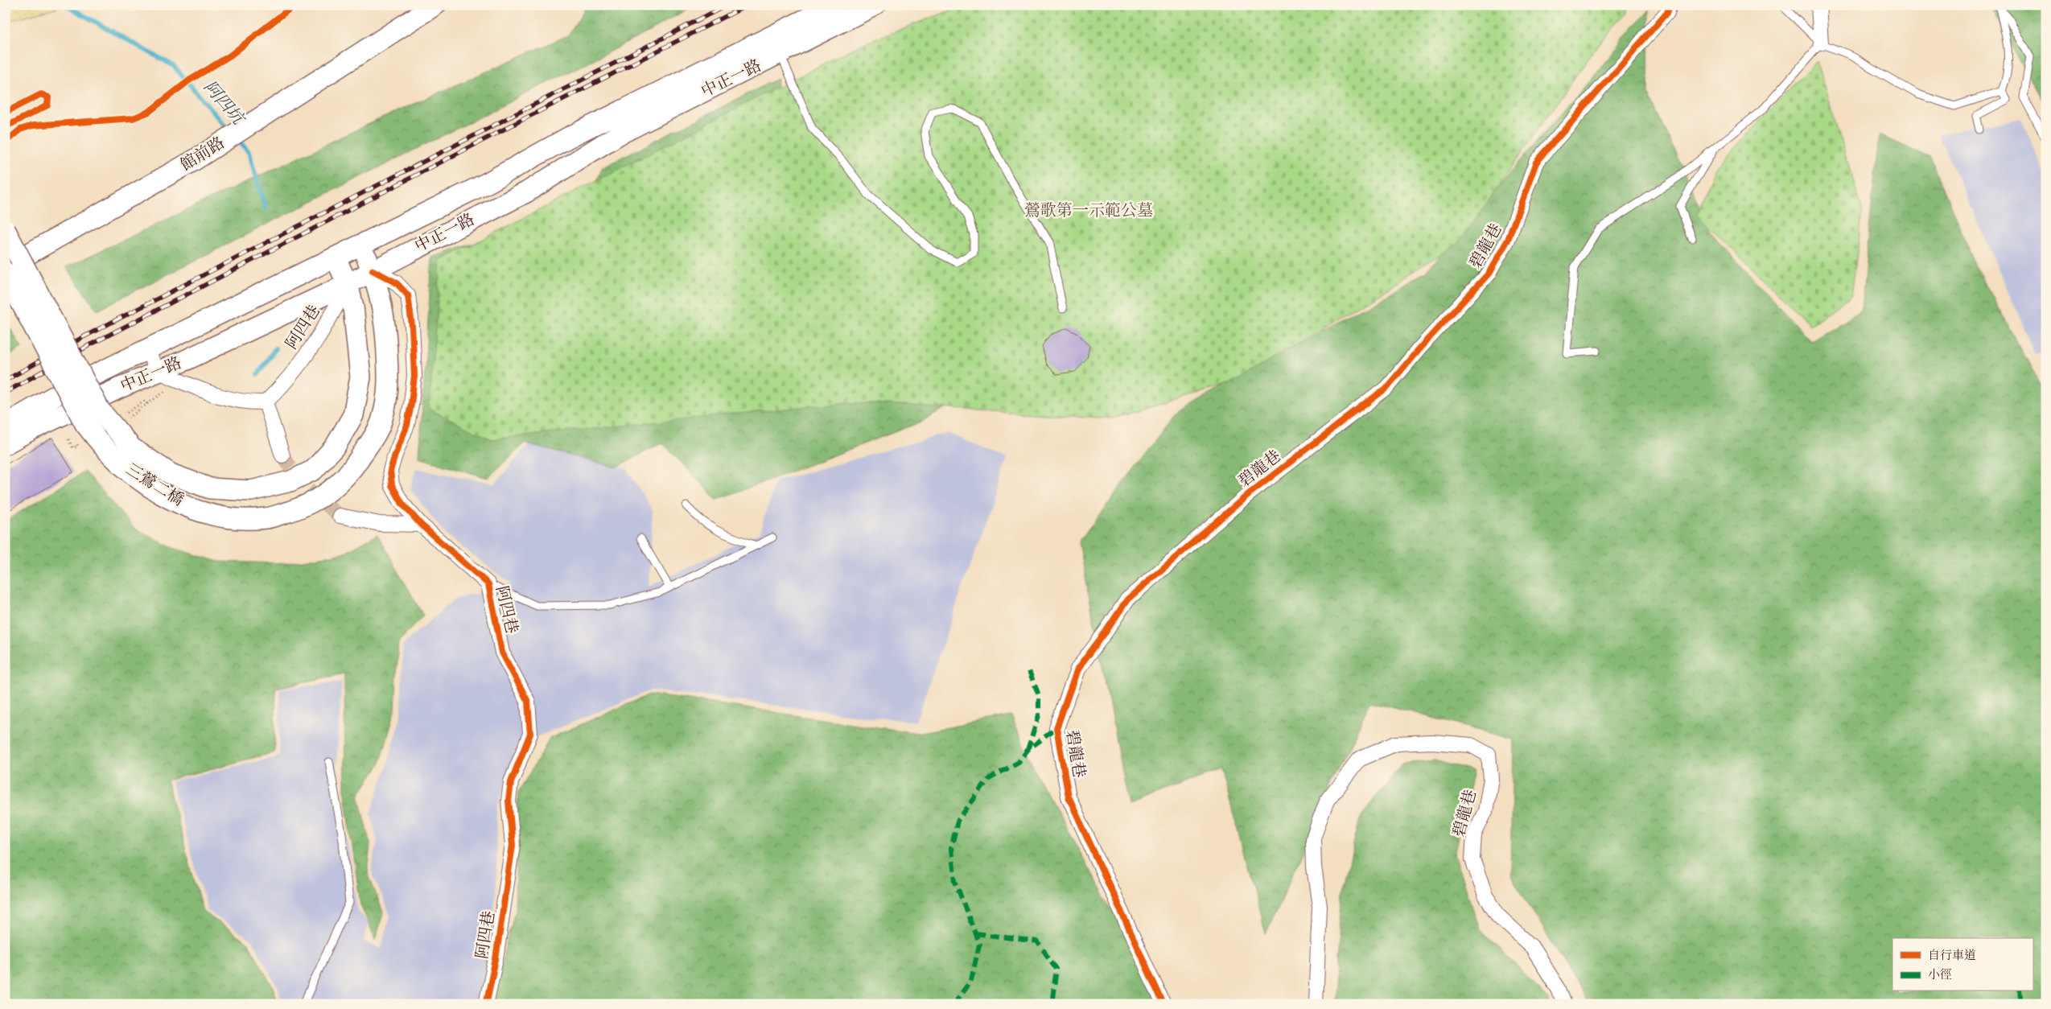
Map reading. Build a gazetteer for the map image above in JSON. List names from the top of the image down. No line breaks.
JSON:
{"streets":{"main road":["中正一路","館前路","三鶯二橋"],"street":["碧龍巷","阿四巷"]},"crossings":[["中正一路","阿四巷"],["中正一路","三鶯二橋"],["阿四巷","三鶯二橋"]],"water":["阿四坑"],"parks":["鶯歌第一示範公墓"],"legend":["自行車道","小徑"]}
